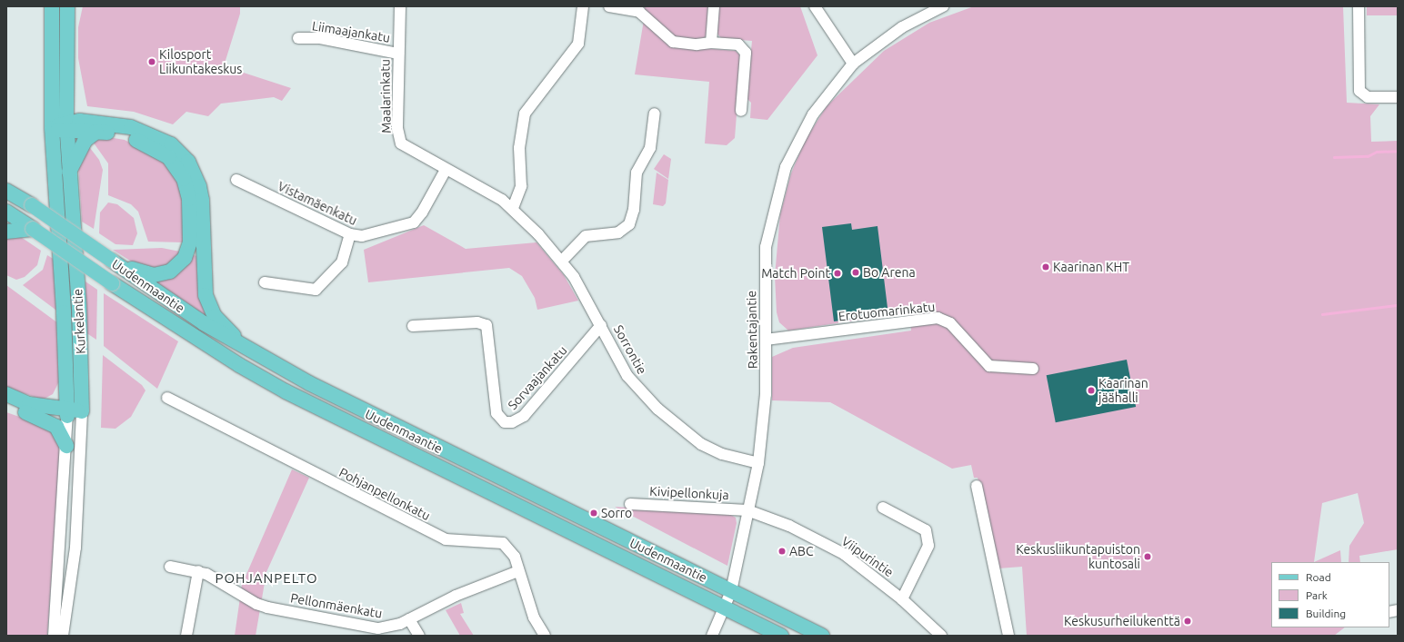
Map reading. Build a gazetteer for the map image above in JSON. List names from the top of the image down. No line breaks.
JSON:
{"streets":{"main road":["Uudenmaantie","Kurkelantie"],"street":["Liimaajankatu","Maalarinkatu","Vistamäenkatu","Erotuomarinkatu","Rakentajantie","Sorrontie","Sorvaajankatu","Kivipellonkuja","Pohjanpellonkatu","Viipurintie","Pellonmäenkatu"]},"crossings":[["Liimaajankatu","Maalarinkatu"],["Maalarinkatu","Vistamäenkatu"],["Maalarinkatu","Sorrontie"],["Uudenmaantie","Rakentajantie"],["Erotuomarinkatu","Rakentajantie"],["Rakentajantie","Sorrontie"],["Rakentajantie","Kivipellonkuja"],["Rakentajantie","Viipurintie"],["Sorrontie","Sorvaajankatu"],["Kivipellonkuja","Viipurintie"],["Pohjanpellonkatu","Pellonmäenkatu"]],"districts":["POHJANPELTO"],"places":["Kilosport Liikuntakeskus","Kaarinan KHT","Bo Arena","Match Point","Kaarinan jäähalli","Sorro","ABC","Keskusliikuntapuiston kuntosali","Keskusurheilukenttä"],"legend":["Road","Park","Building"]}
